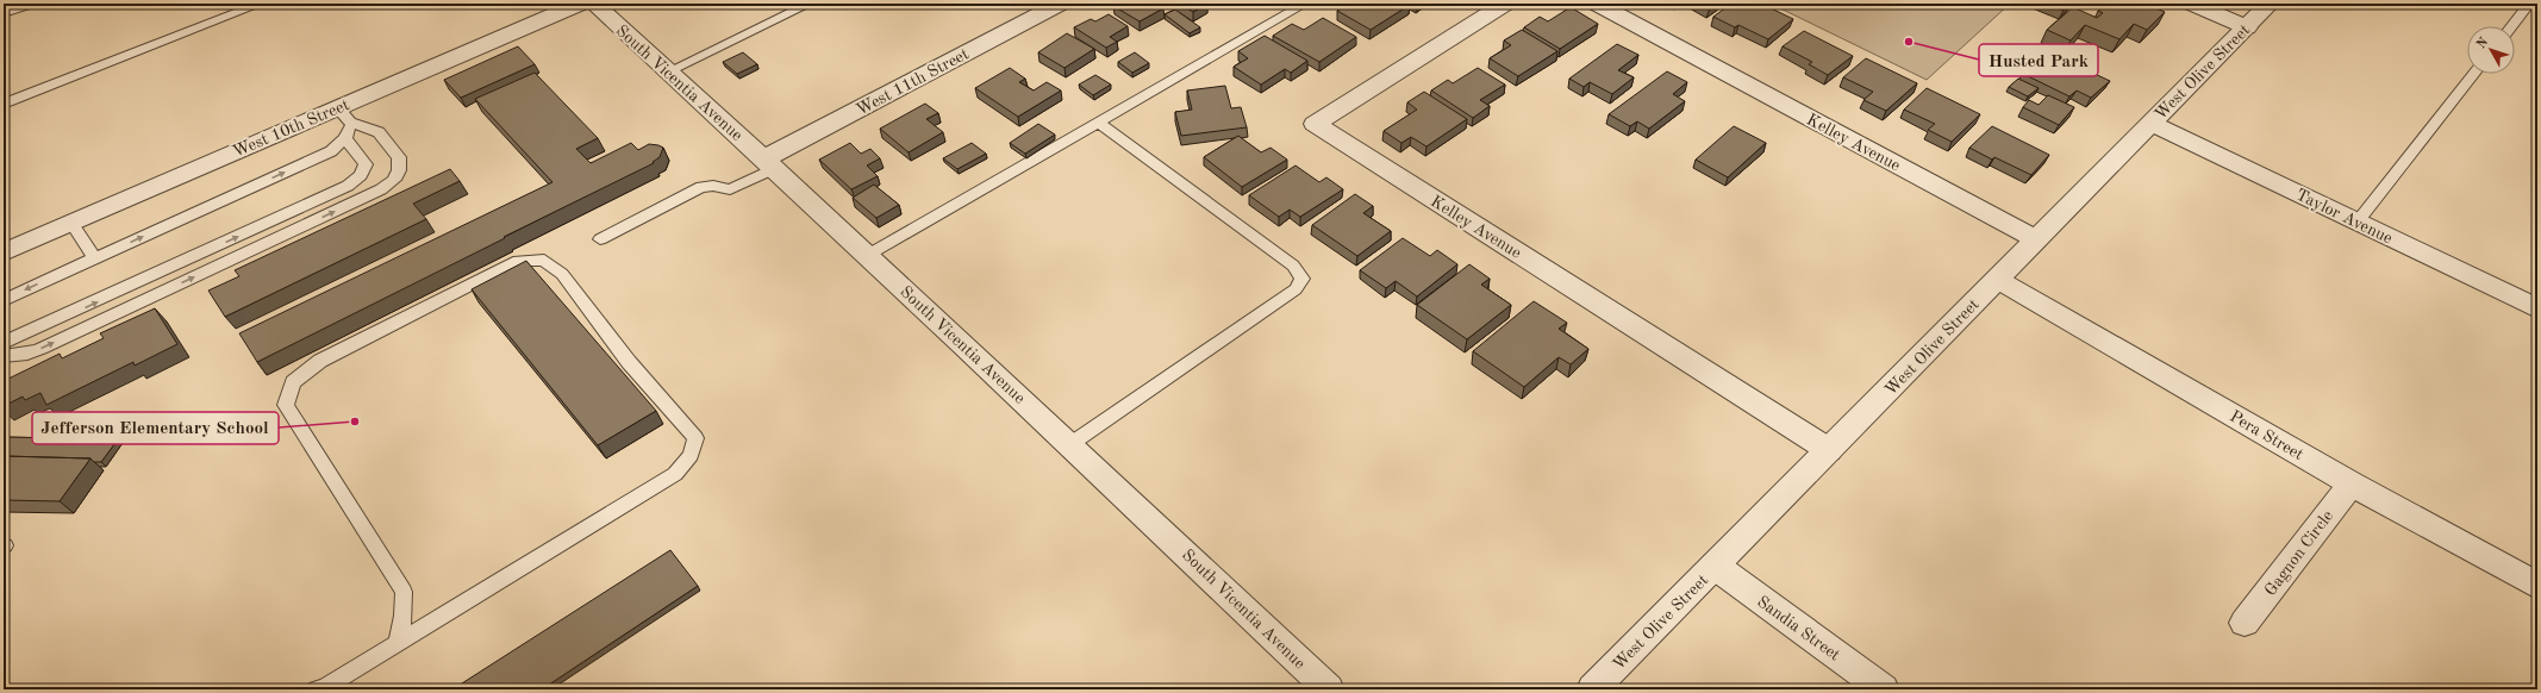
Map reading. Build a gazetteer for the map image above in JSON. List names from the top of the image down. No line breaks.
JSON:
{"streets":{"street":["West Olive Street","West 11th Street","South Vicentia Avenue","West 10th Street","Kelley Avenue","Taylor Avenue","Pera Street","Gagnon Circle","Sandia Street"]},"crossings":[["West Olive Street","Kelley Avenue"],["West Olive Street","Taylor Avenue"],["West Olive Street","Pera Street"],["West Olive Street","Sandia Street"],["West 11th Street","South Vicentia Avenue"],["Pera Street","Gagnon Circle"]],"places":["Husted Park","Jefferson Elementary School"],"north":"top left"}
